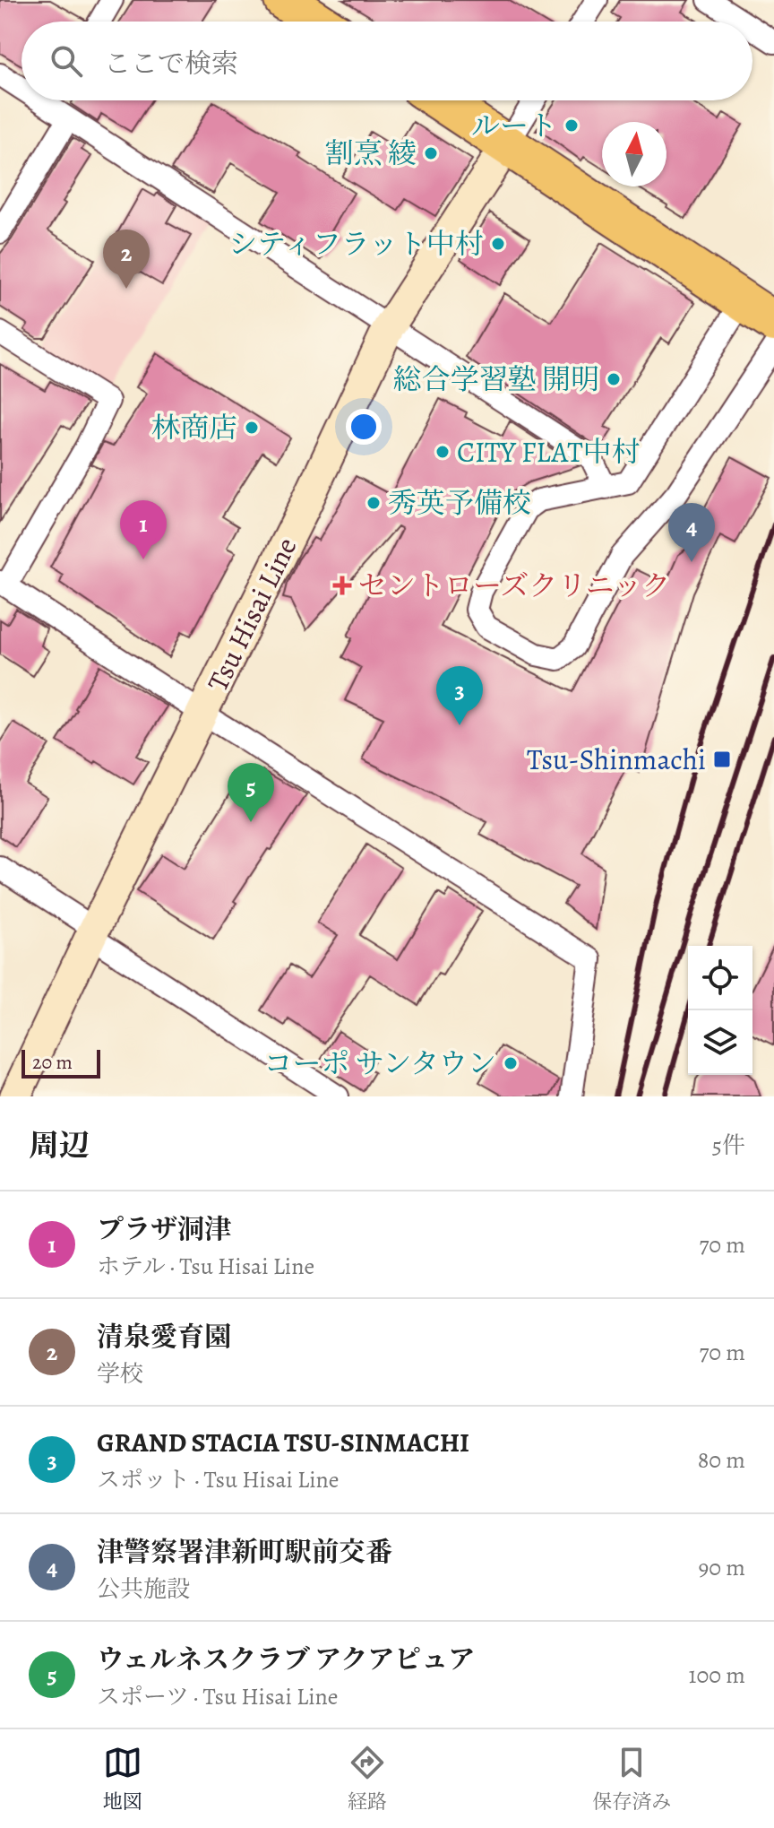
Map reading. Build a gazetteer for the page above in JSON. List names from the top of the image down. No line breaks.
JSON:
{"streets":{"main road":["Tsu Hisai Line"]},"places":{"other":["ルート","割烹 綾","シティフラット中村","総合学習塾 開明","林商店","CITY FLAT中村","秀英予備校","コーポ サンタウン"],"health":["セントローズクリニック"],"transit":["Tsu-Shinmachi"]},"scale_bar":"20 m","north":"top","page":{"search":"ここで検索","pins":["2","1","4","3","5"],"scale":"20 m","heading":["周辺","5件"],"list":[{"mark":"1","name":"プラザ洞津","note":"ホテル · Tsu Hisai Line","value":"70 m"},{"mark":"2","name":"清泉愛育園","note":"学校","value":"70 m"},{"mark":"3","name":"GRAND STACIA TSU-SINMACHI","note":"スポット · Tsu Hisai Line","value":"80 m"},{"mark":"4","name":"津警察署津新町駅前交番","note":"公共施設","value":"90 m"},{"mark":"5","name":"ウェルネスクラブ アクアピュア","note":"スポーツ · Tsu Hisai Line","value":"100 m"}],"nav":["地図","経路","保存済み"]}}
